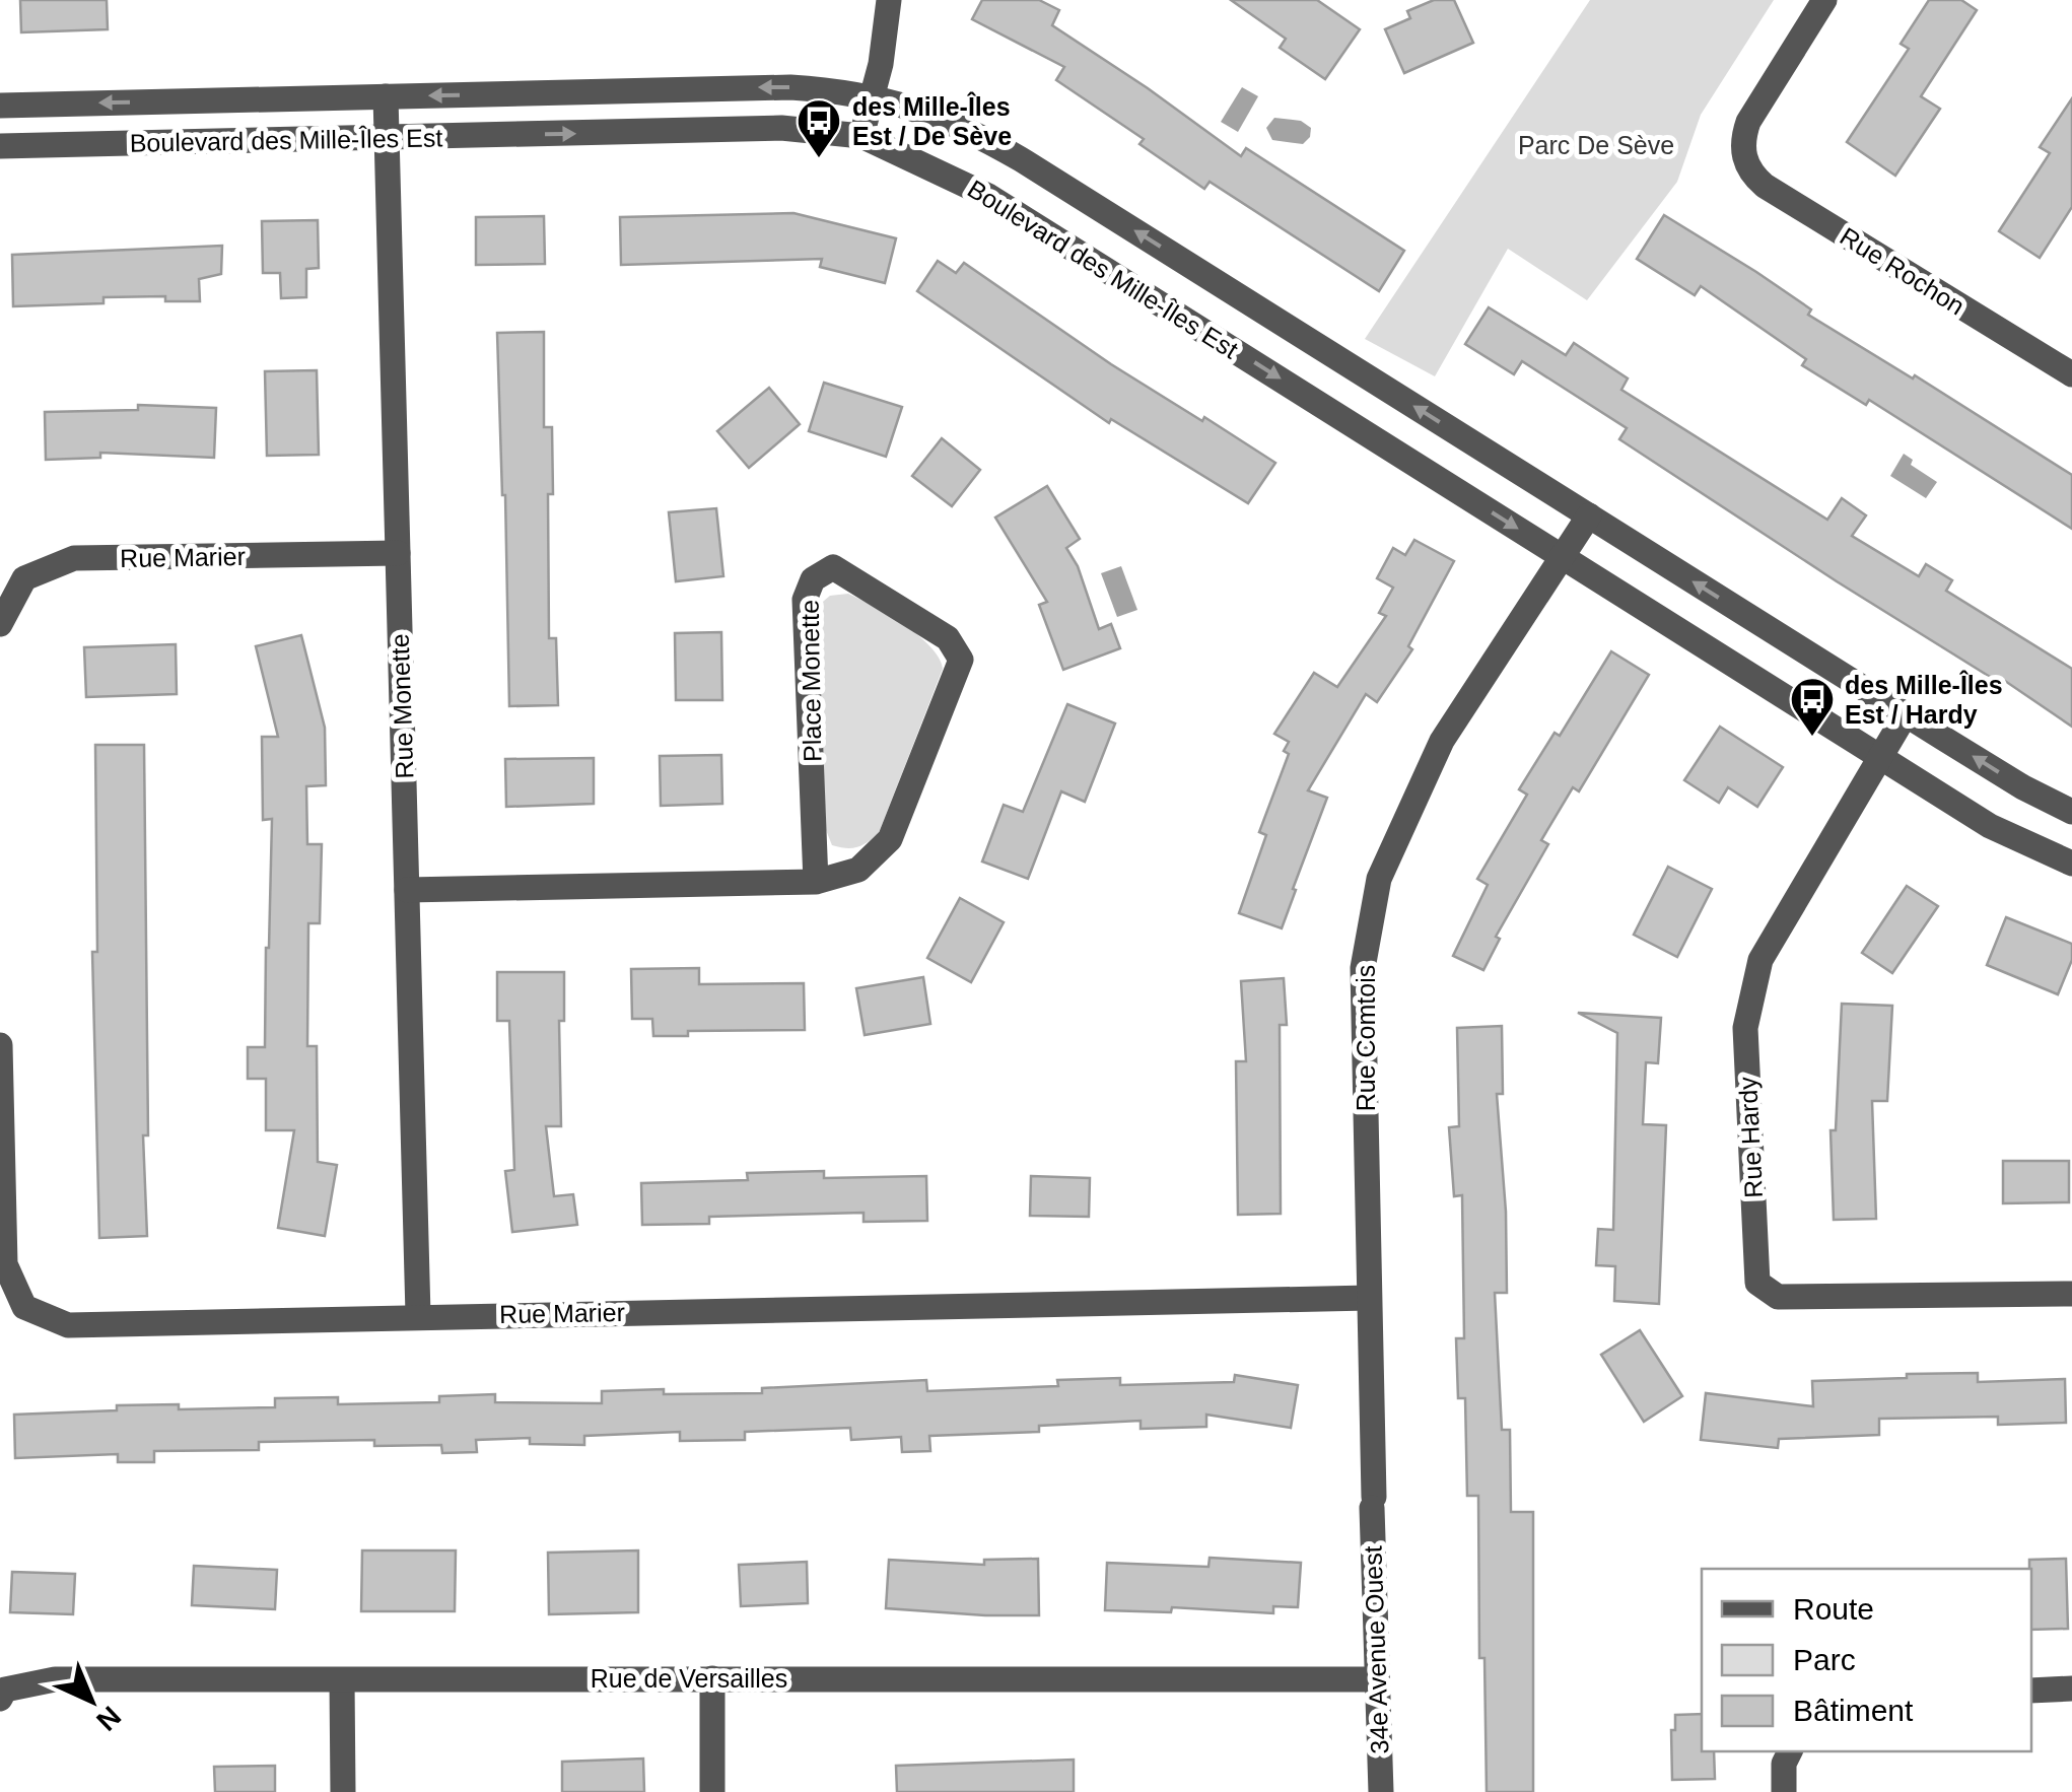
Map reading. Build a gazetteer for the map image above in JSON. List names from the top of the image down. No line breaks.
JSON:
{"streets":{"street":["Boulevard des Mille-Îles Est","Rue Rochon","Rue Marier","Place Monette","Rue Monette","Rue Comtois","Rue Hardy","34e Avenue Ouest","Rue de Versailles"]},"crossings":[["Boulevard des Mille-Îles Est","Rue Monette"],["Boulevard des Mille-Îles Est","Rue Comtois"],["Boulevard des Mille-Îles Est","Rue Hardy"],["Rue Marier","Rue Monette"],["Rue Marier","Rue Comtois"],["Place Monette","Rue Monette"],["Rue Comtois","34e Avenue Ouest"],["34e Avenue Ouest","Rue de Versailles"]],"parks":["Parc De Sève"],"places":{"bus stop":["des Mille-Îles Est / De Sève","des Mille-Îles Est / Hardy"]},"legend":["Route","Parc","Bâtiment"],"north":"bottom right"}
